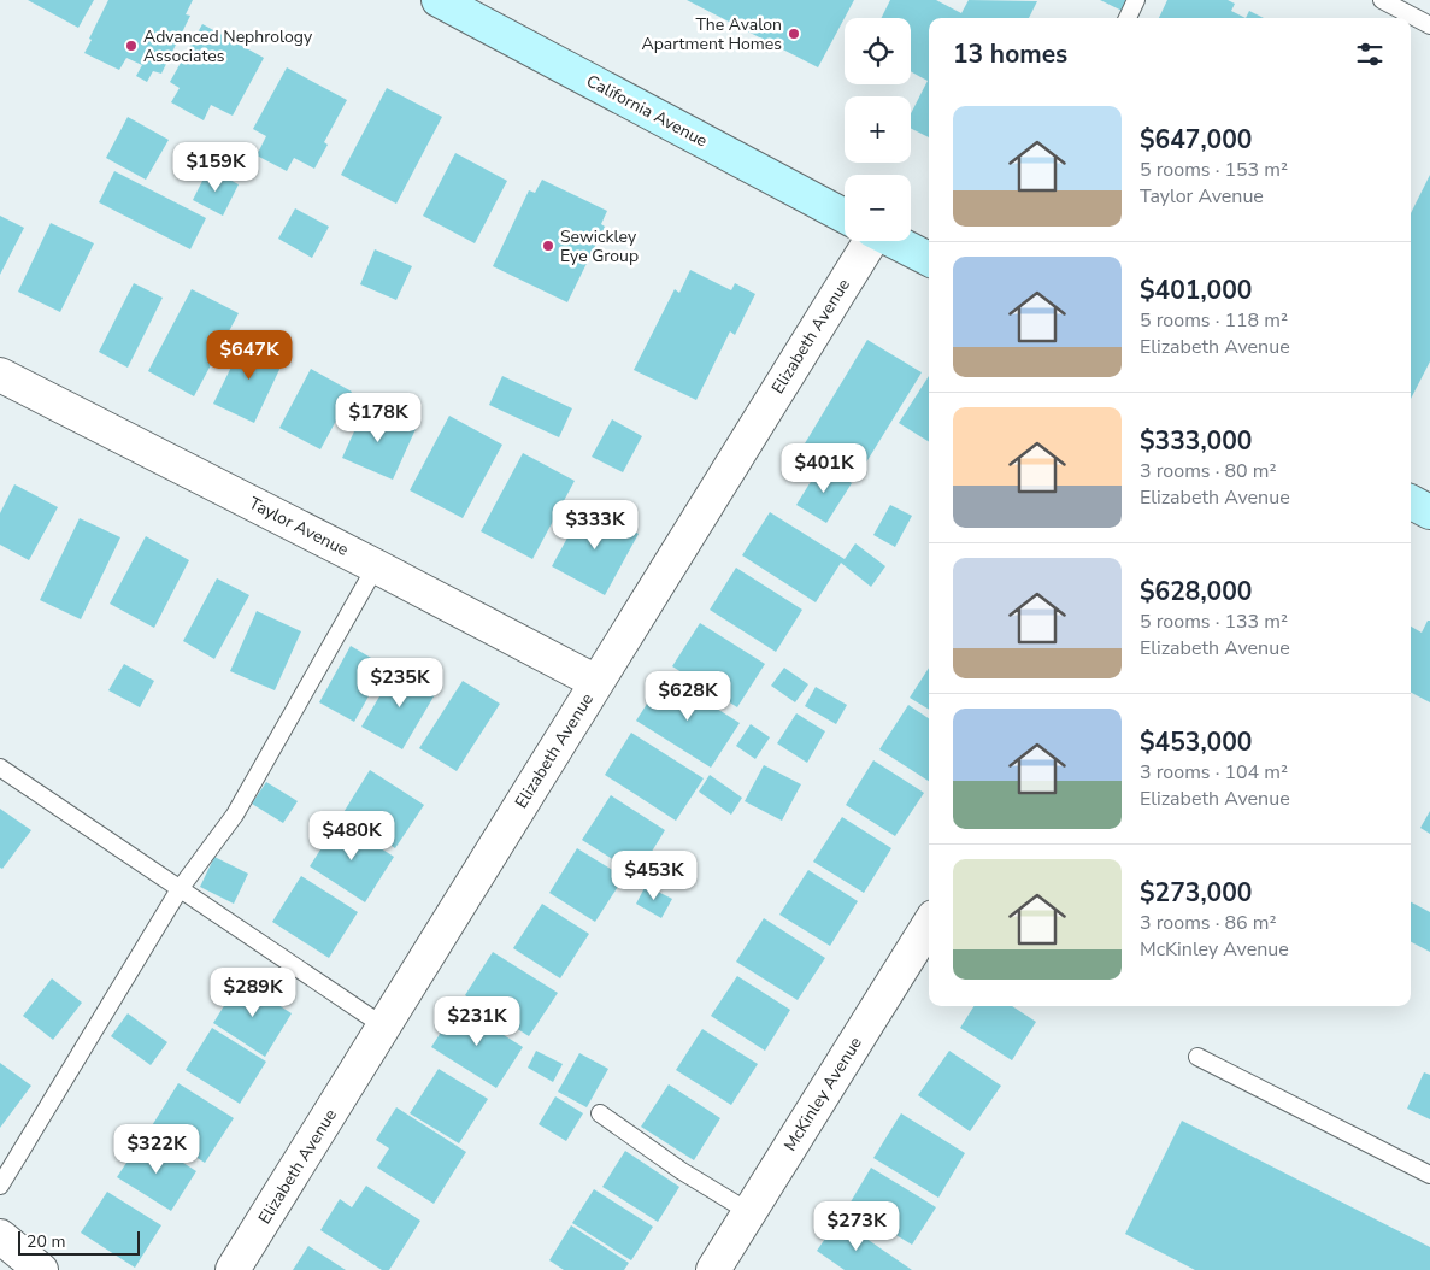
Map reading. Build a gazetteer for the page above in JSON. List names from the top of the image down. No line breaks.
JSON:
{"streets":{"street":["California Avenue","Elizabeth Avenue","Taylor Avenue","McKinley Avenue"]},"crossings":[["Elizabeth Avenue","Taylor Avenue"]],"places":["The Avalon Apartment Homes","Advanced Nephrology Associates","Sewickley Eye Group"],"scale_bar":"20 m","page":{"map_buttons":["+","−"],"heading":"13 homes","list":[{"name":"$647,000","note":"5 rooms · 153 m² · Taylor Avenue"},{"name":"$401,000","note":"5 rooms · 118 m² · Elizabeth Avenue"},{"name":"$333,000","note":"3 rooms · 80 m² · Elizabeth Avenue"},{"name":"$628,000","note":"5 rooms · 133 m² · Elizabeth Avenue"},{"name":"$453,000","note":"3 rooms · 104 m² · Elizabeth Avenue"},{"name":"$273,000","note":"3 rooms · 86 m² · McKinley Avenue"}],"price":["$159K","$647K","$178K","$401K","$333K","$235K","$628K","$480K","$453K","$289K","$231K","$322K","$273K"],"scale":"20 m"}}
